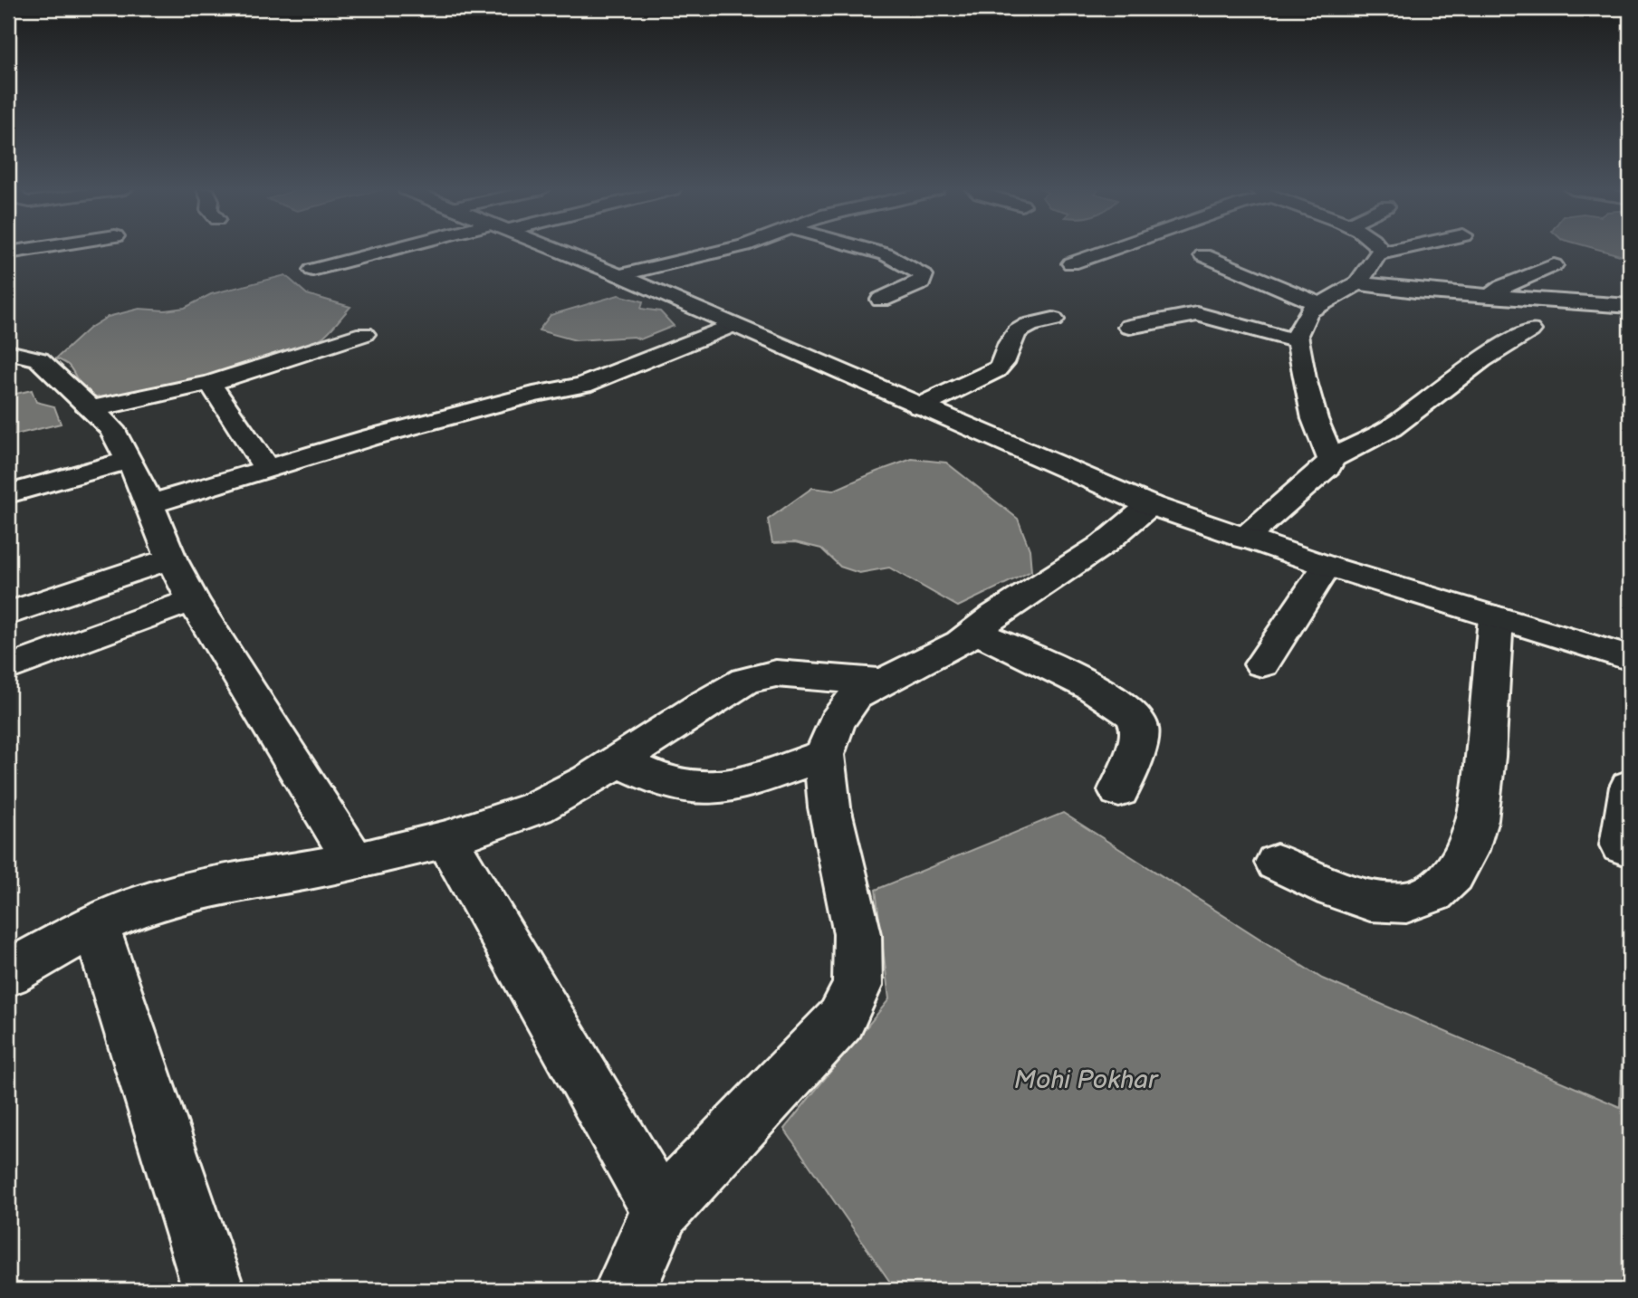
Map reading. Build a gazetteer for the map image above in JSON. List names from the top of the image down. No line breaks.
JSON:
{"water":["Mohi Pokhar"]}
